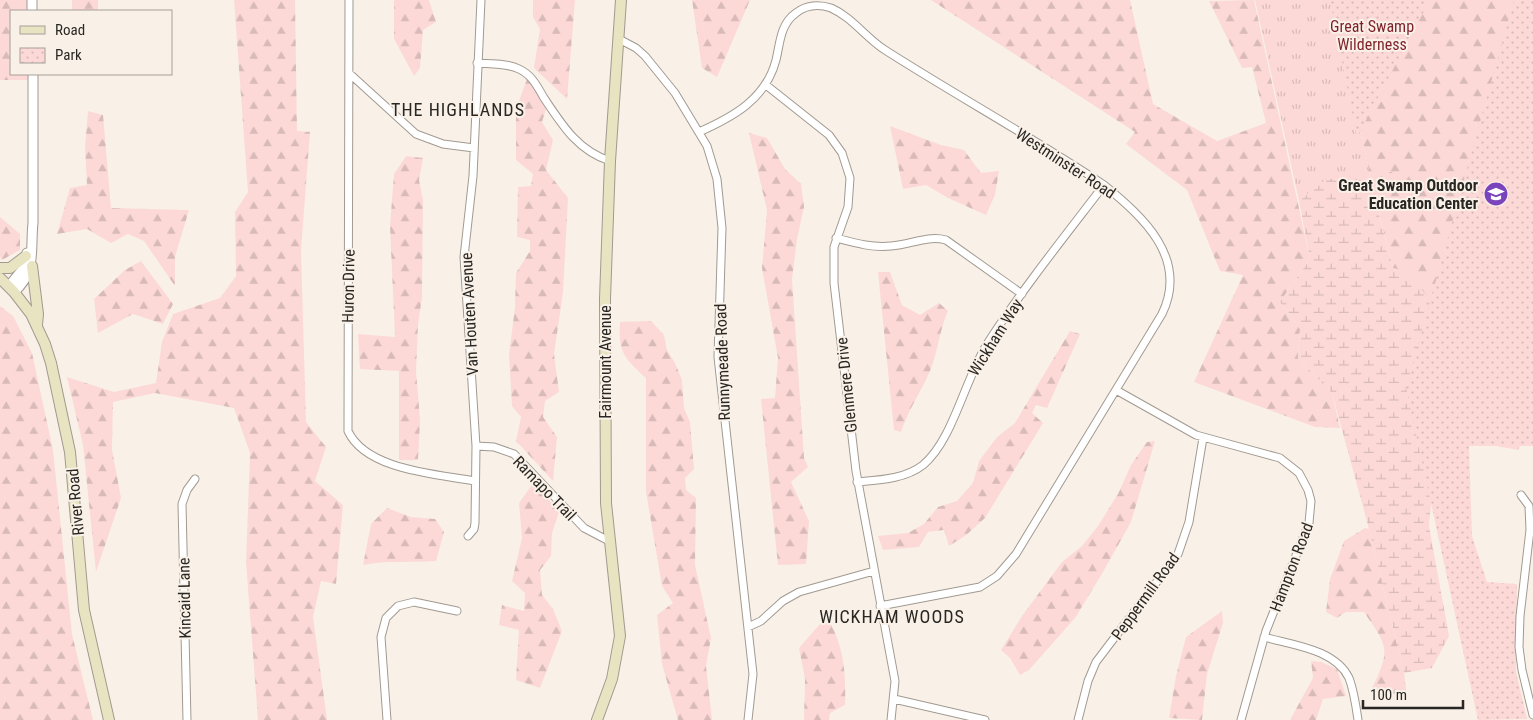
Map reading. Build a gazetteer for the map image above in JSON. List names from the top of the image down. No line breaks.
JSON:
{"streets":{"main road":["Fairmount Avenue","River Road"],"street":["Westminster Road","Huron Drive","Van Houten Avenue","Wickham Way","Runnymeade Road","Glenmere Drive","Ramapo Trail","Hampton Road","Peppermill Road","Kincaid Lane"]},"crossings":[["Westminster Road","Wickham Way"],["Westminster Road","Runnymeade Road"],["Westminster Road","Glenmere Drive"],["Westminster Road","Hampton Road"],["Huron Drive","Van Houten Avenue"],["Van Houten Avenue","Ramapo Trail"],["Wickham Way","Glenmere Drive"],["Fairmount Avenue","Runnymeade Road"],["Fairmount Avenue","Ramapo Trail"],["Hampton Road","Peppermill Road"]],"districts":["THE HIGHLANDS","WICKHAM WOODS"],"parks":["Great Swamp Wilderness"],"places":{"school or university":["Great Swamp Outdoor Education Center"]},"legend":["Road","Park"],"scale_bar":"100 m"}
